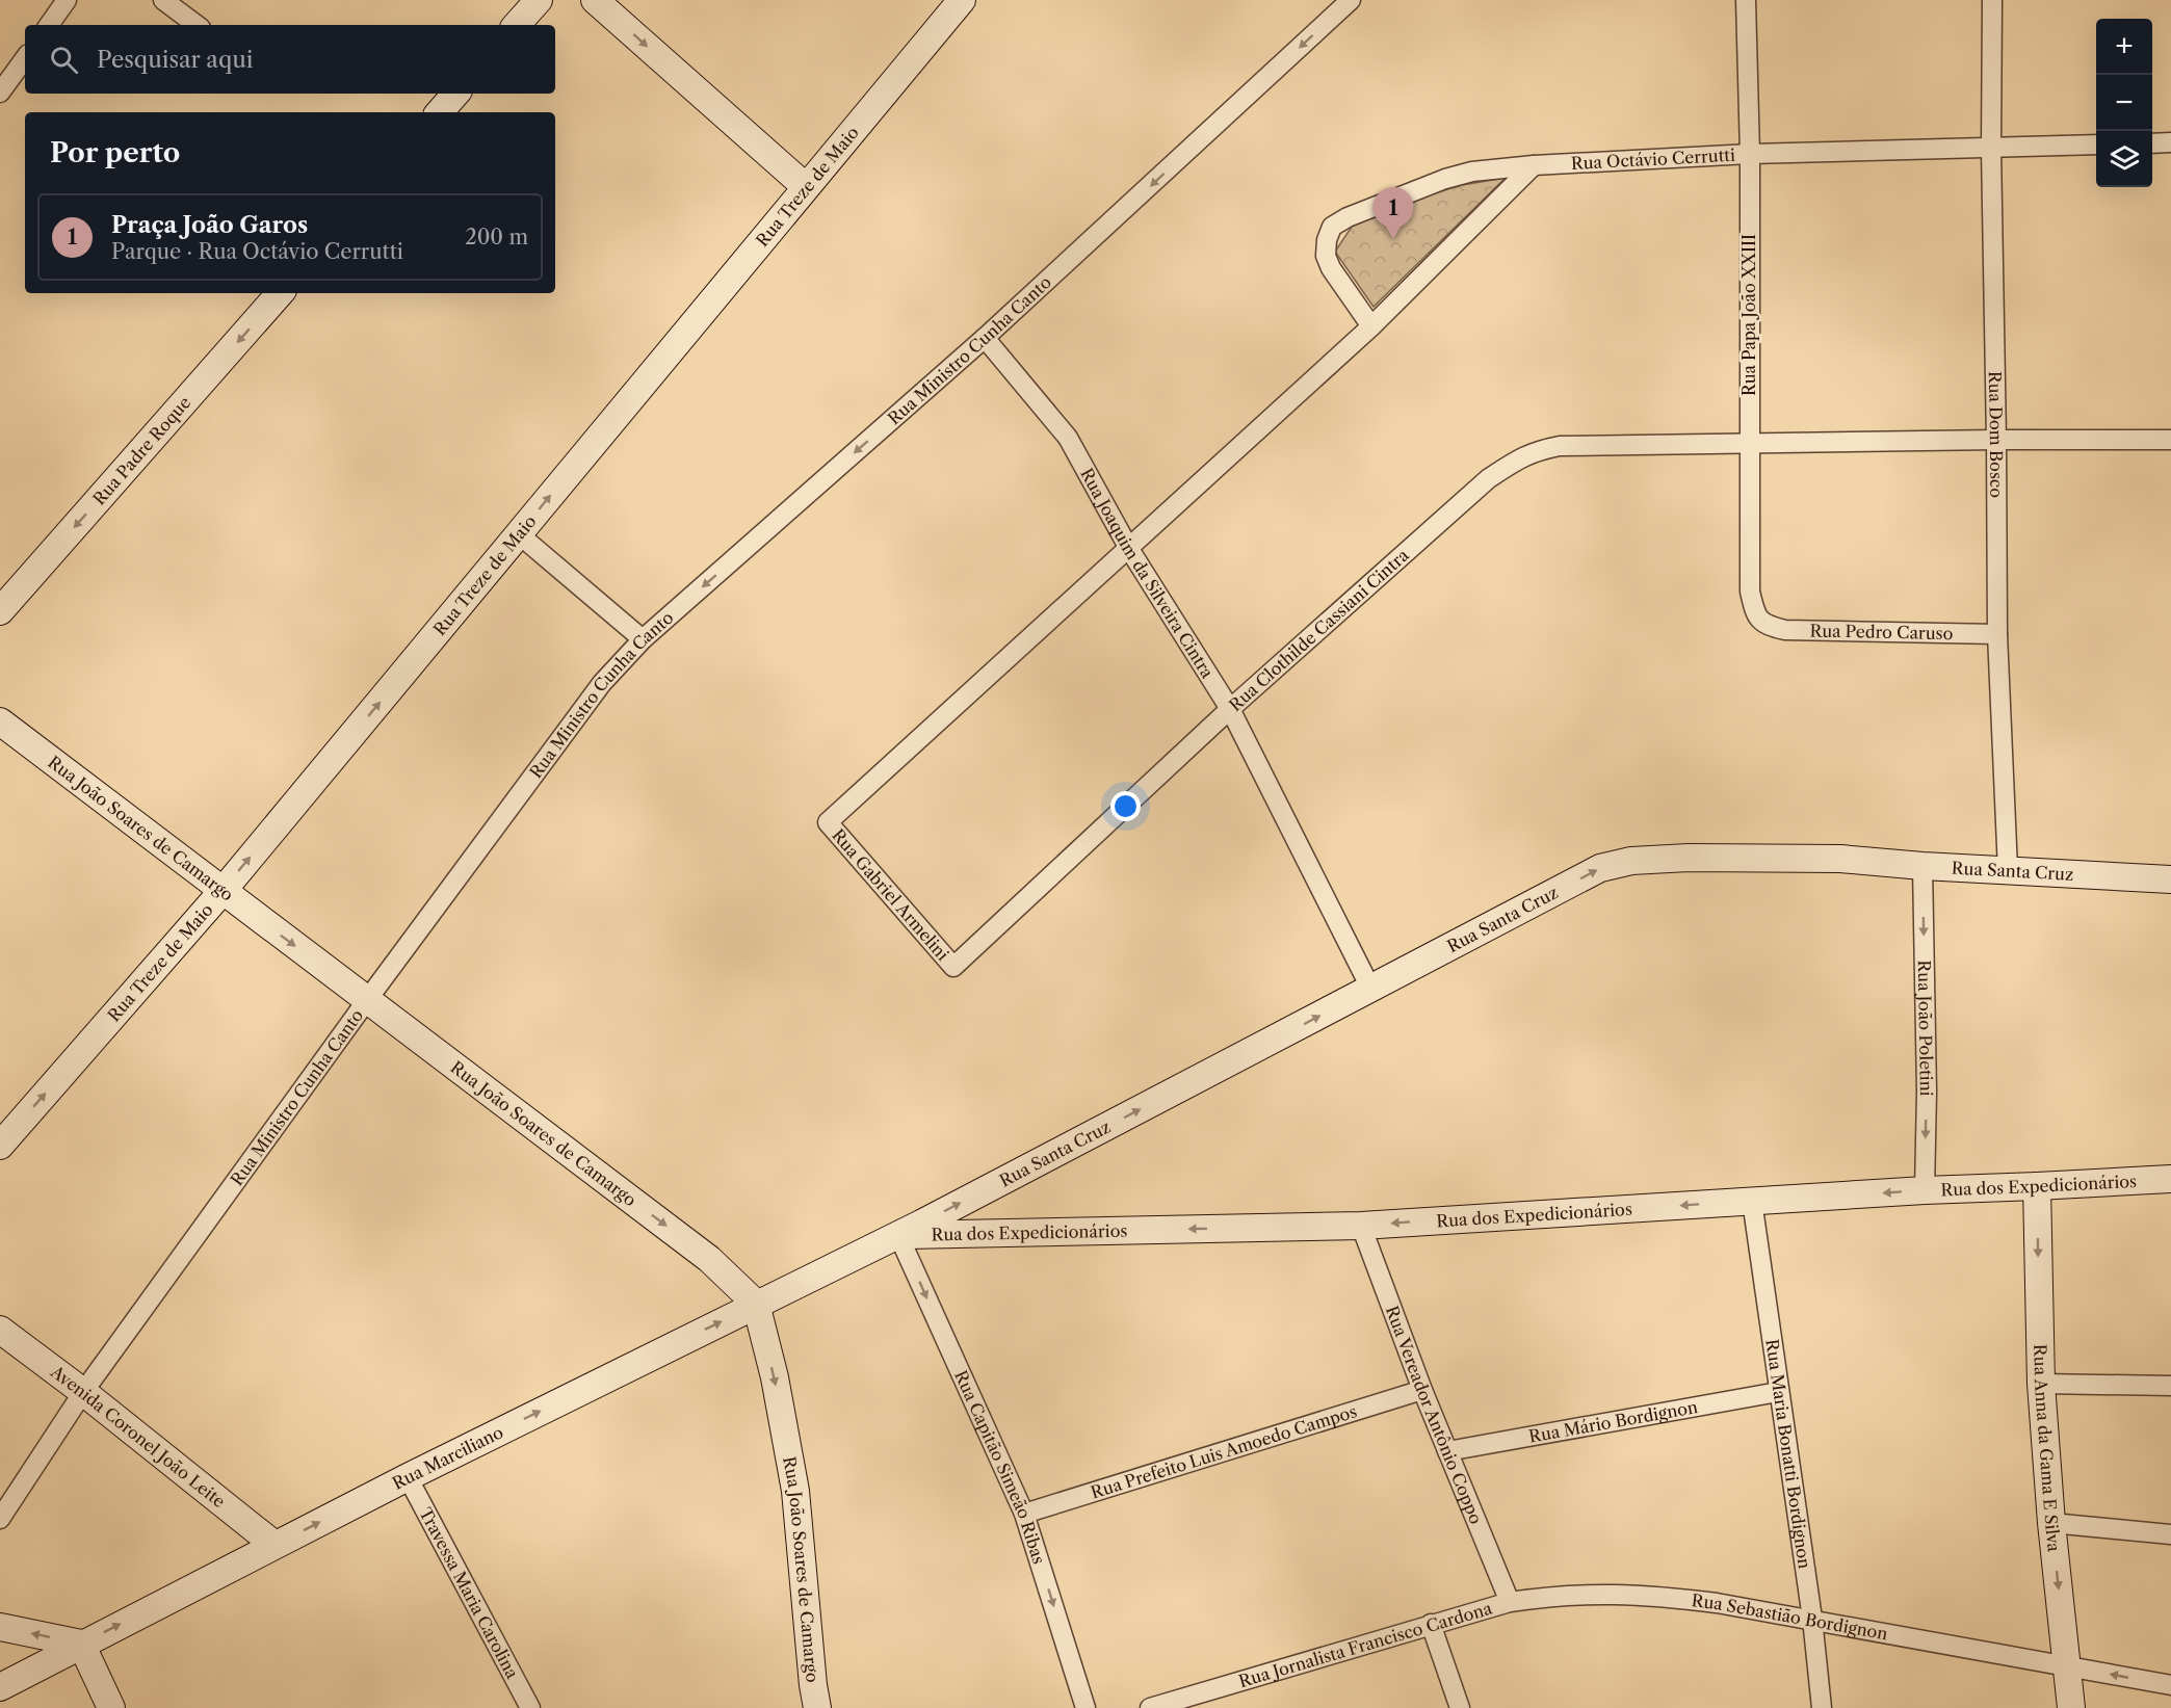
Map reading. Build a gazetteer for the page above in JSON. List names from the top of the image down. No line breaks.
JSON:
{"streets":{"street":["Rua Octávio Cerrutti","Rua Treze de Maio","Rua Papa João XXIII","Rua Ministro Cunha Canto","Rua Dom Bosco","Rua Padre Roque","Rua Joaquim da Silveira Cintra","Rua Clothilde Cassiani Cintra","Rua Pedro Caruso","Rua João Soares de Camargo","Rua Santa Cruz","Rua Gabriel Armelini","Rua João Poletini","Rua dos Expedicionários","Rua Vereador Antônio Coppo","Rua Mário Bordignon","Avenida Coronel João Leite","Rua Anna da Gama E Silva","Rua Prefeito Luis Amoedo Campos","Rua Maria Bonatti Bordignon","Rua Marciliano","Rua Capitão Simeão Ribas","Travessa Maria Carolina","Rua Sebastião Bordignon","Rua Jornalista Francisco Cardona"]},"crossings":[["Rua Octávio Cerrutti","Rua Papa João XXIII"],["Rua Octávio Cerrutti","Rua Dom Bosco"],["Rua Treze de Maio","Rua João Soares de Camargo"],["Rua Papa João XXIII","Rua Clothilde Cassiani Cintra"],["Rua Papa João XXIII","Rua Pedro Caruso"],["Rua Ministro Cunha Canto","Rua Joaquim da Silveira Cintra"],["Rua Ministro Cunha Canto","Rua João Soares de Camargo"],["Rua Ministro Cunha Canto","Avenida Coronel João Leite"],["Rua Dom Bosco","Rua Clothilde Cassiani Cintra"],["Rua Dom Bosco","Rua Pedro Caruso"],["Rua Dom Bosco","Rua Santa Cruz"],["Rua Joaquim da Silveira Cintra","Rua Clothilde Cassiani Cintra"],["Rua Joaquim da Silveira Cintra","Rua Santa Cruz"],["Rua Joaquim da Silveira Cintra","Rua Gabriel Armelini"],["Rua Clothilde Cassiani Cintra","Rua Gabriel Armelini"],["Rua João Soares de Camargo","Rua Marciliano"],["Rua Santa Cruz","Rua João Poletini"],["Rua Santa Cruz","Rua dos Expedicionários"],["Rua Santa Cruz","Rua Marciliano"],["Rua Santa Cruz","Rua Capitão Simeão Ribas"],["Rua João Poletini","Rua dos Expedicionários"],["Rua dos Expedicionários","Rua Vereador Antônio Coppo"],["Rua dos Expedicionários","Rua Anna da Gama E Silva"],["Rua dos Expedicionários","Rua Maria Bonatti Bordignon"],["Rua dos Expedicionários","Rua Marciliano"],["Rua dos Expedicionários","Rua Capitão Simeão Ribas"],["Rua Vereador Antônio Coppo","Rua Mário Bordignon"],["Rua Vereador Antônio Coppo","Rua Prefeito Luis Amoedo Campos"],["Rua Vereador Antônio Coppo","Rua Sebastião Bordignon"],["Rua Vereador Antônio Coppo","Rua Jornalista Francisco Cardona"],["Rua Mário Bordignon","Rua Maria Bonatti Bordignon"],["Avenida Coronel João Leite","Rua Marciliano"],["Rua Anna da Gama E Silva","Rua Sebastião Bordignon"],["Rua Prefeito Luis Amoedo Campos","Rua Capitão Simeão Ribas"],["Rua Maria Bonatti Bordignon","Rua Sebastião Bordignon"],["Rua Marciliano","Rua Capitão Simeão Ribas"],["Rua Marciliano","Travessa Maria Carolina"],["Rua Sebastião Bordignon","Rua Jornalista Francisco Cardona"]],"one_way":["Rua Treze de Maio","Rua Ministro Cunha Canto","Rua Padre Roque","Rua João Soares de Camargo","Rua Santa Cruz","Rua João Poletini","Rua dos Expedicionários","Rua Anna da Gama E Silva","Rua Marciliano","Rua Capitão Simeão Ribas"],"page":{"map_buttons":["+","−"],"search":"Pesquisar aqui","heading":"Por perto","pins":"1","list":[{"mark":"1","name":"Praça João Garos","note":"Parque · Rua Octávio Cerrutti","value":"200 m"}]}}
